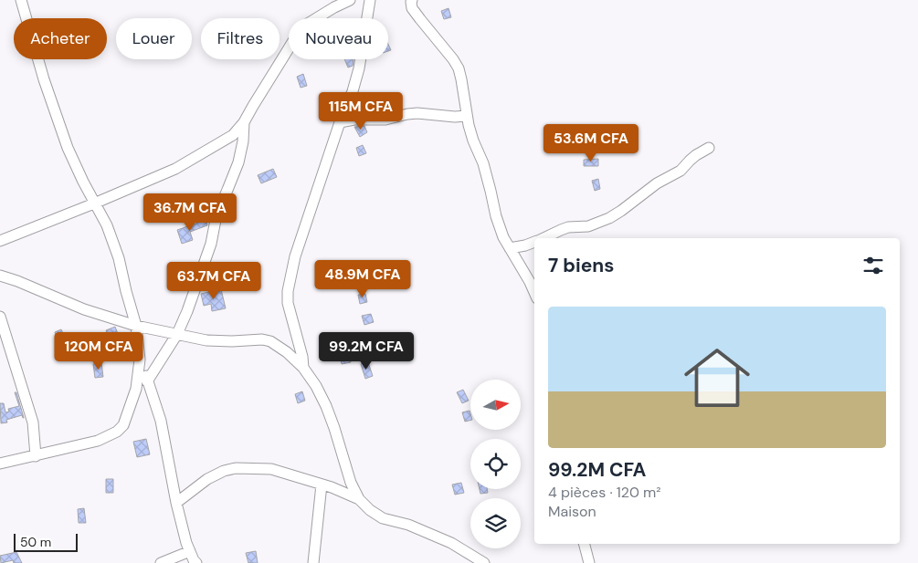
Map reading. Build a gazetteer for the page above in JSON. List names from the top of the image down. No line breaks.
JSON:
{"scale_bar":"50 m","north":"right","page":{"chip":["Acheter","Louer","Filtres","Nouveau"],"price":["115M CFA","53.6M CFA","36.7M CFA","48.9M CFA","63.7M CFA","120M CFA","99.2M CFA"],"heading":"7 biens","list":[{"name":"99.2M CFA","note":"4 pièces · 120 m² · Maison"}],"scale":"50 m"}}
